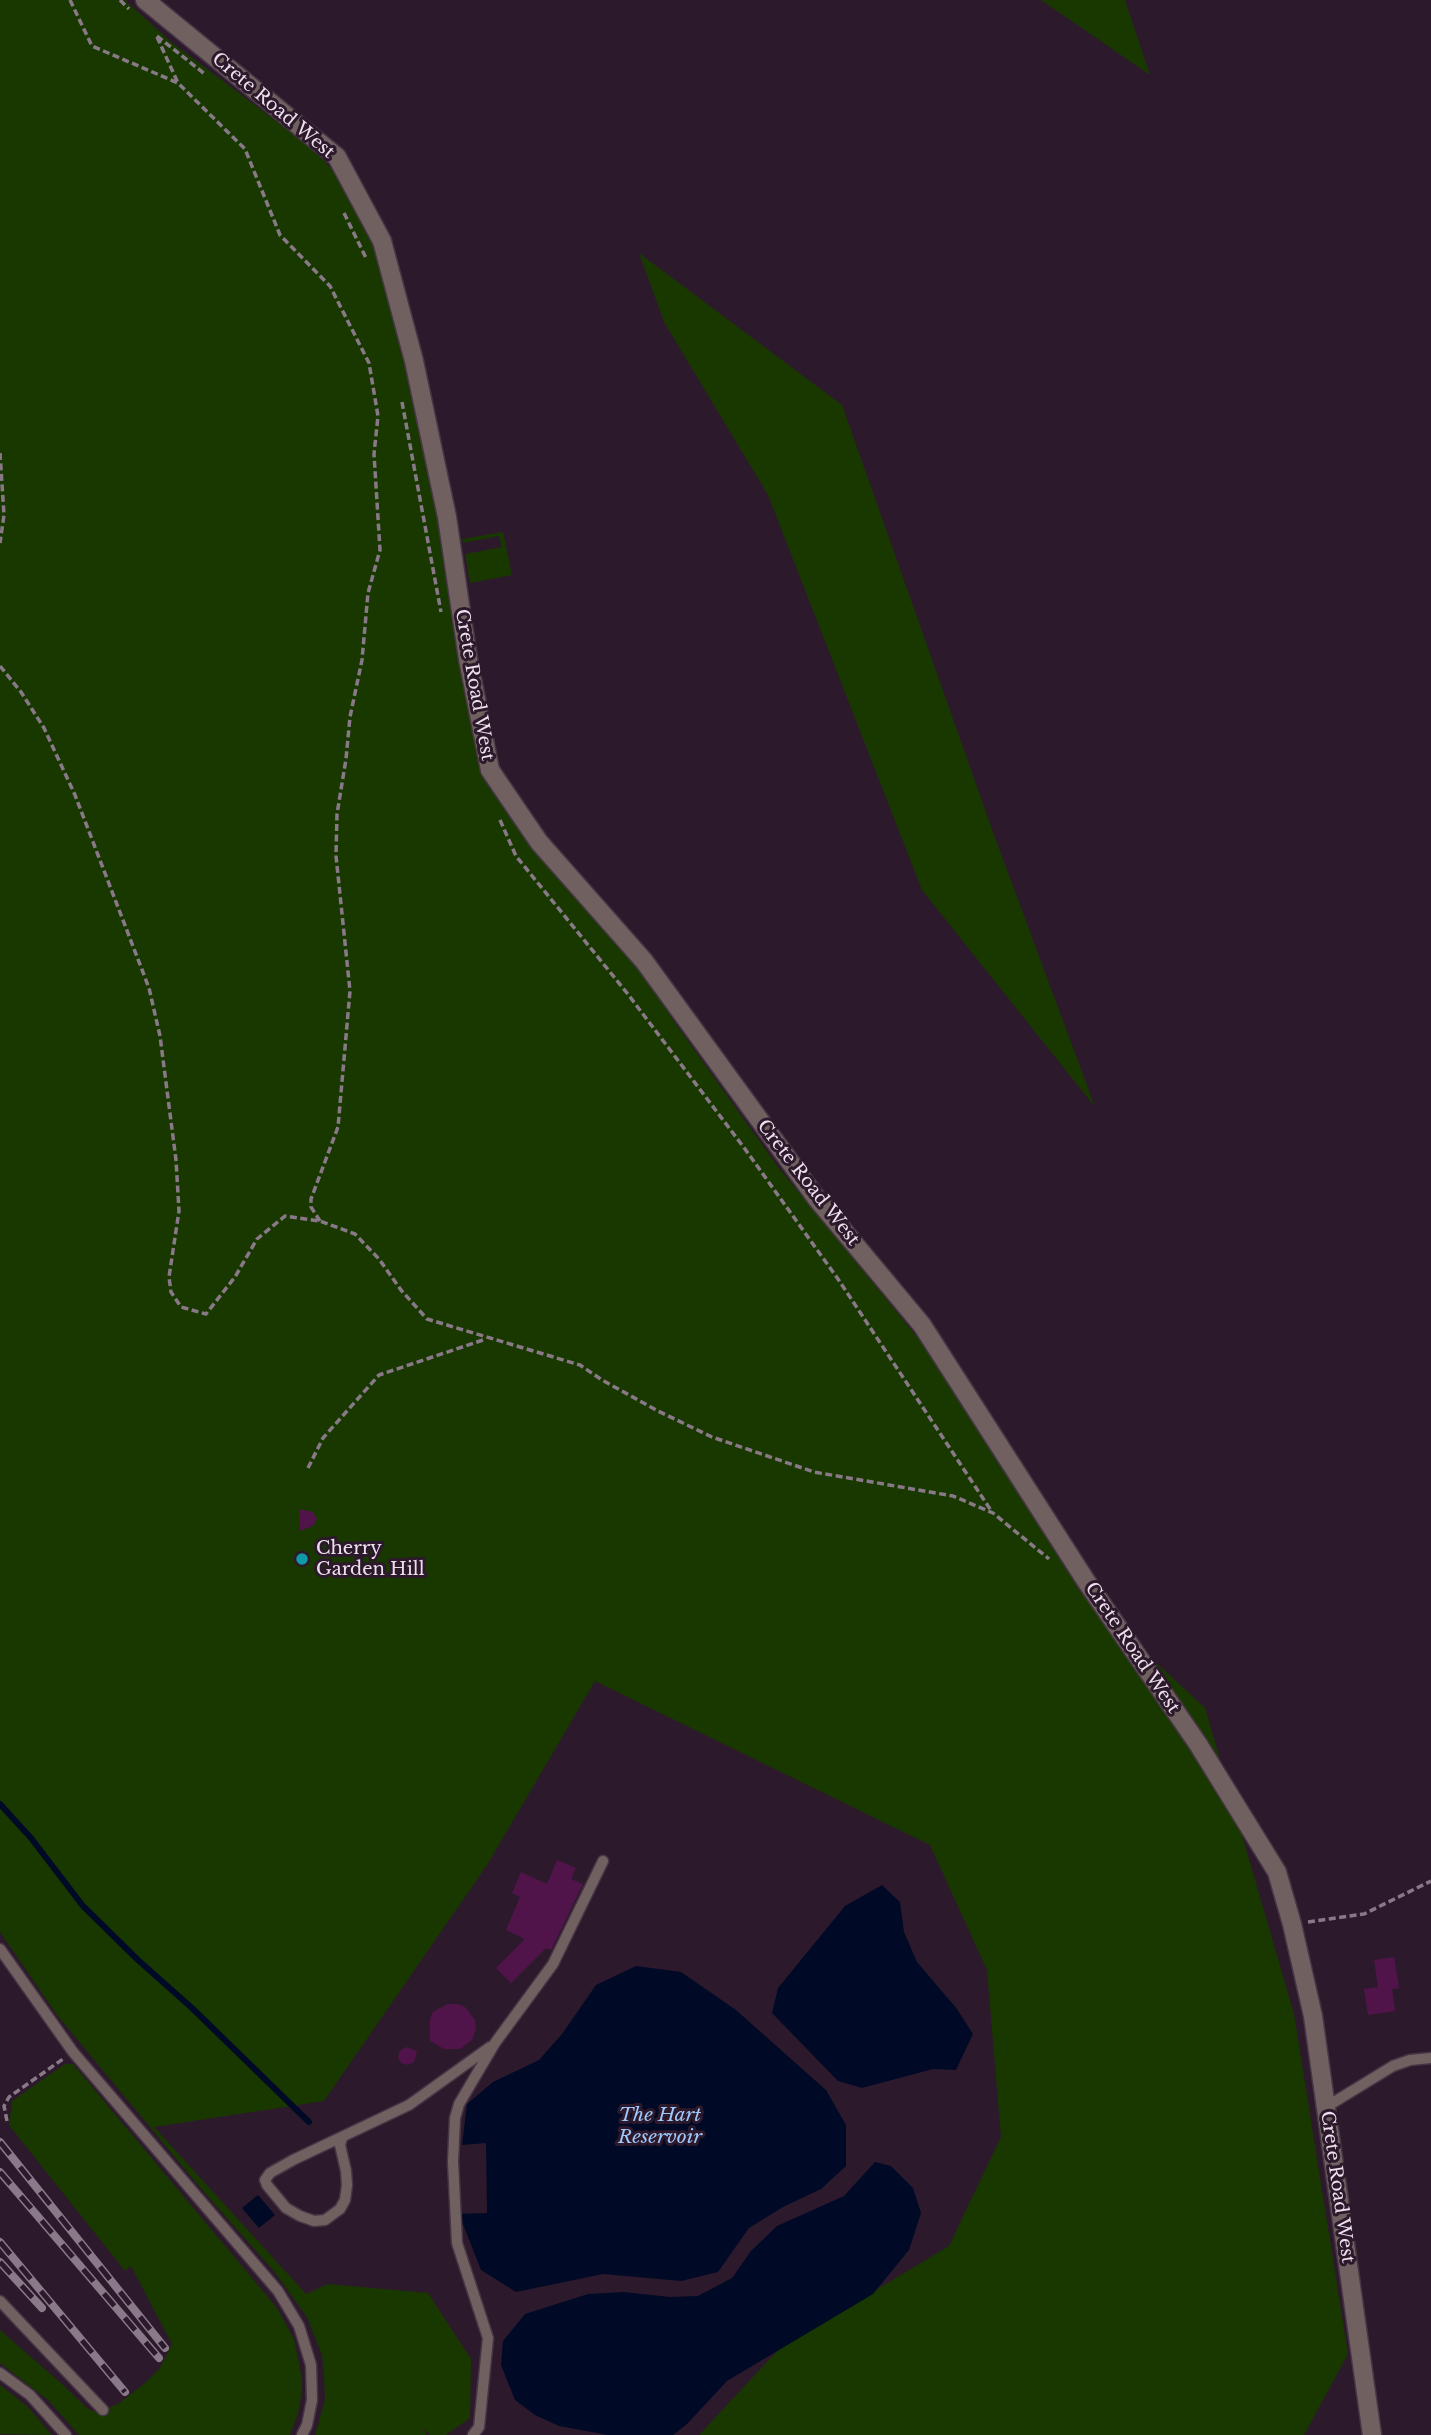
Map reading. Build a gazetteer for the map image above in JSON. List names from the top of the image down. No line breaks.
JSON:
{"streets":{"street":["Crete Road West"]},"water":["The Hart Reservoir"],"places":["Cherry Garden Hill"]}
